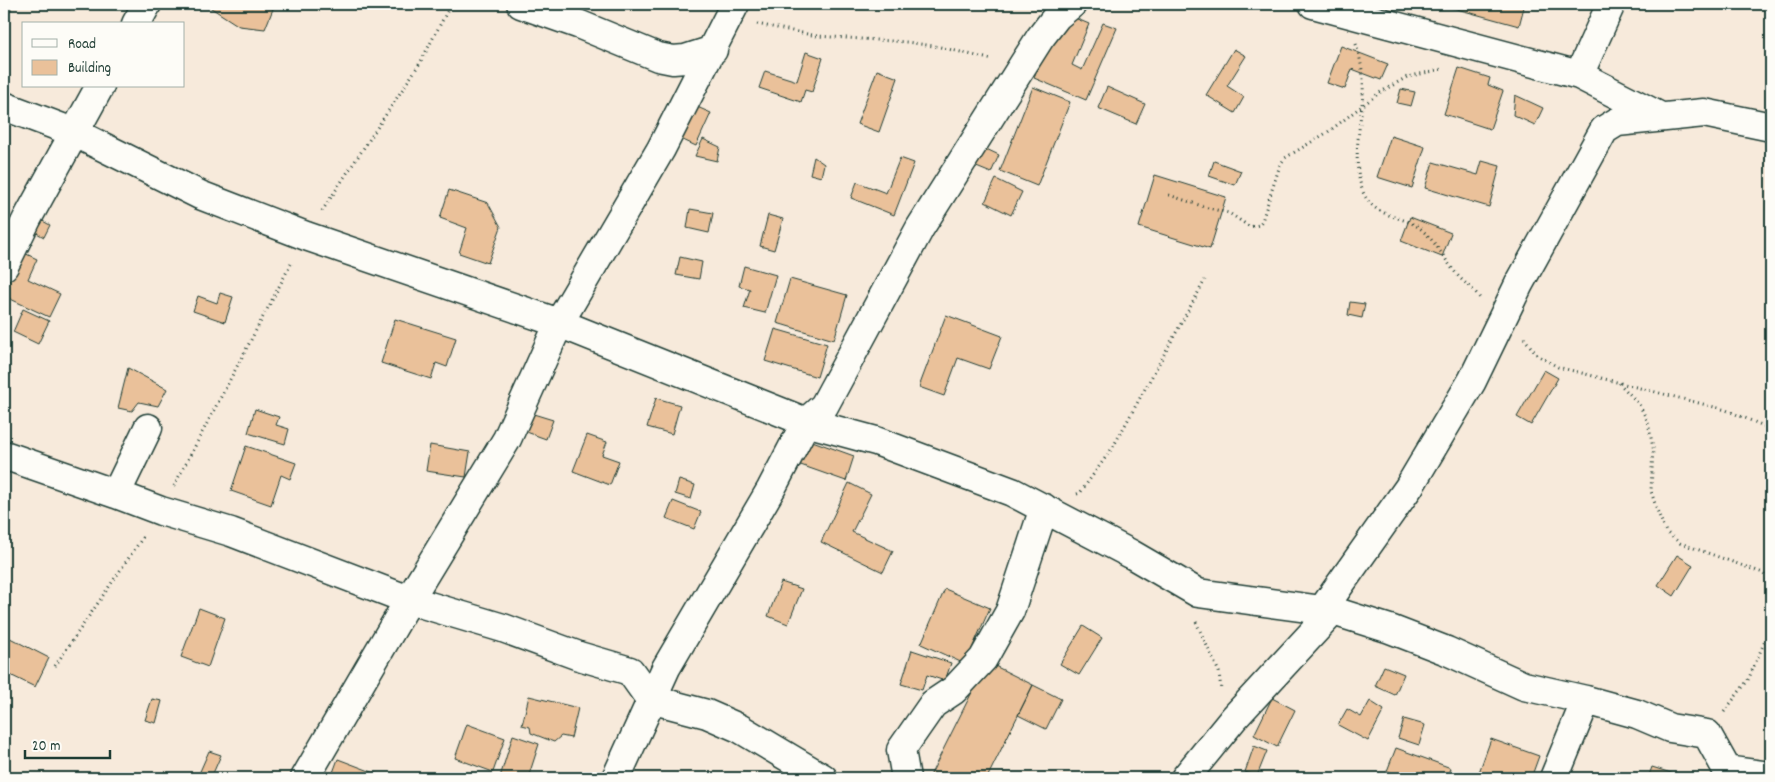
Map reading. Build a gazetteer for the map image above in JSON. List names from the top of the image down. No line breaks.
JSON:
{"legend":["Road","Building"],"scale_bar":"20 m"}
